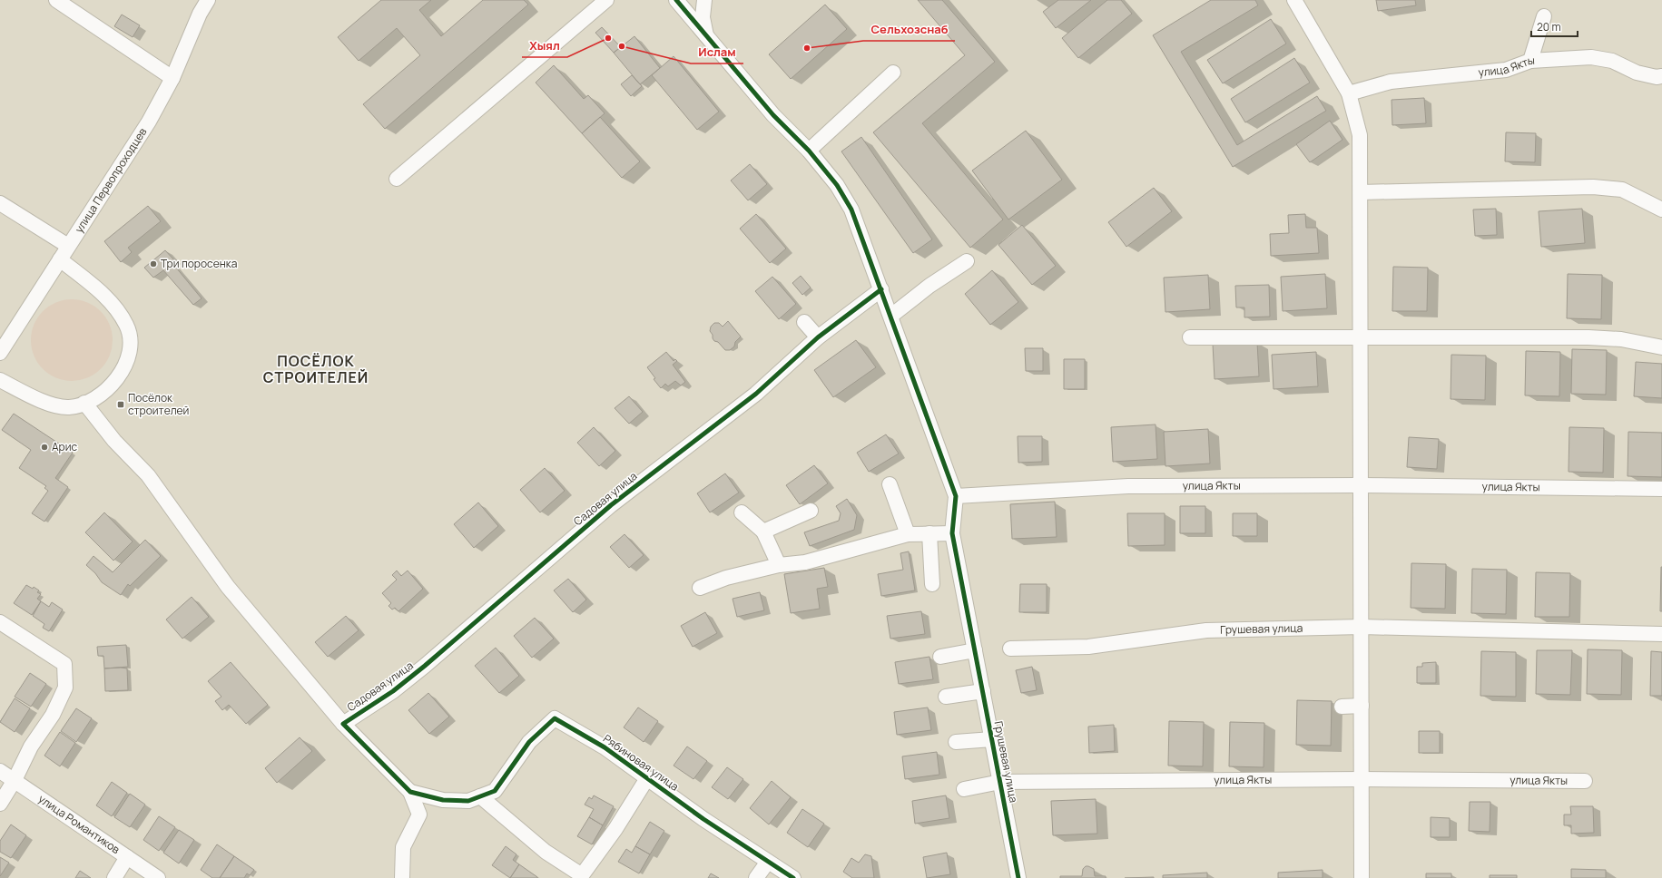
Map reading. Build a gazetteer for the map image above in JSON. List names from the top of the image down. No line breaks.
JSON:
{"streets":{"street":["улица Якты","улица Первопроходцев","Садовая улица","Грушевая улица","Рябиновая улица","улица Романтиков"]},"crossings":[["улица Якты","Грушевая улица"]],"districts":["ПОСЁЛОК СТРОИТЕЛЕЙ"],"places":{"other":["Хыял","Ислам","Сельхозснаб","Три поросенка","Арис"],"transit":["Посёлок строителей"]},"scale_bar":"20 m"}
